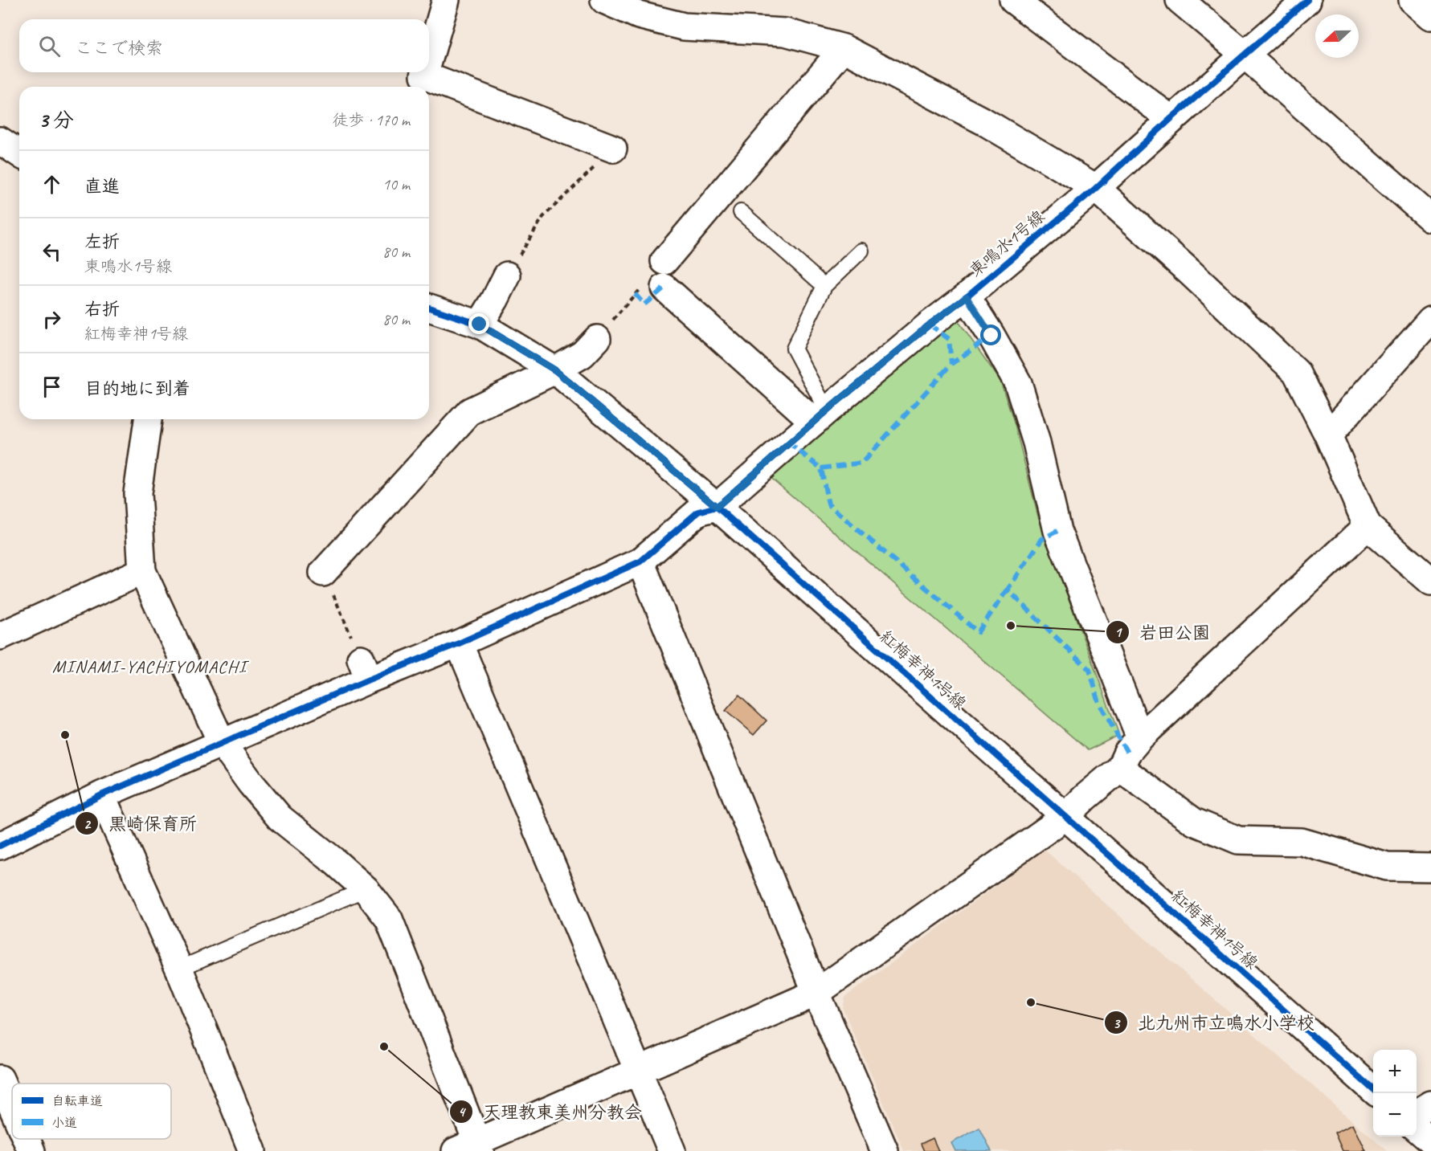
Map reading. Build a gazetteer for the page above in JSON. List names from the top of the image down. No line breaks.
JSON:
{"streets":{"street":["東鳴水1号線","紅梅幸神1号線"]},"crossings":[["東鳴水1号線","紅梅幸神1号線"]],"districts":["MINAMI-YACHIYOMACHI"],"places":["岩田公園","黒崎保育所","北九州市立鳴水小学校","天理教東美州分教会"],"legend":["自転車道","小道"],"north":"left","page":{"search":"ここで検索","heading":["3 分","徒歩 · 170 m"],"list":[["直進","10 m"],["左折","東鳴水1号線","80 m"],["右折","紅梅幸神1号線","80 m"],"目的地に到着"],"map_buttons":["+","−"]}}
